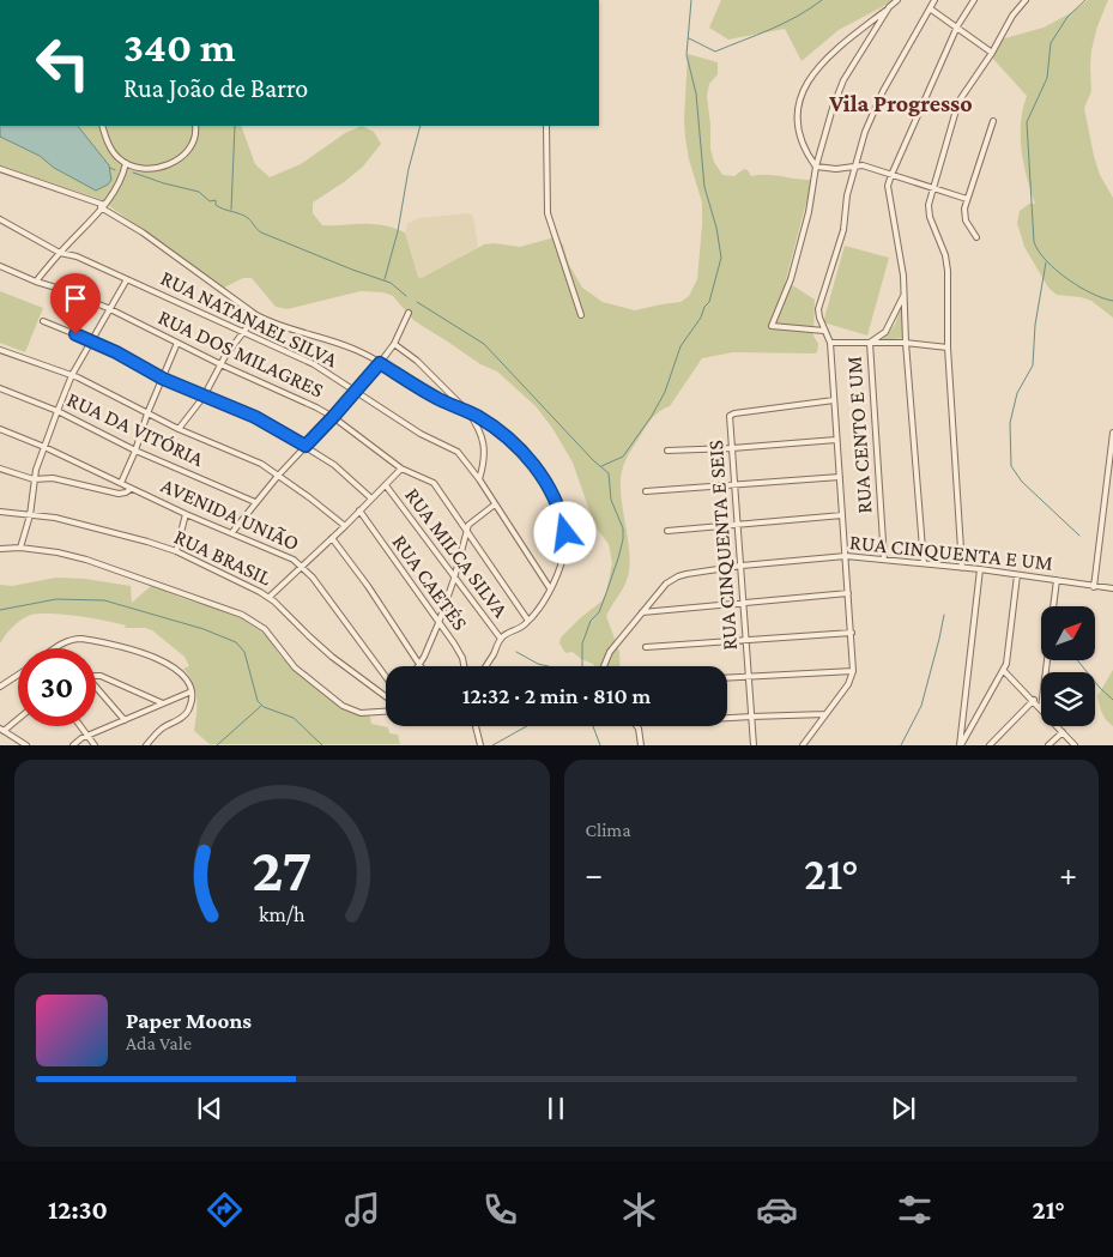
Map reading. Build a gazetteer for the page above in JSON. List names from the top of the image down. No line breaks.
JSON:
{"streets":{"street":["RUA NATANAEL SILVA","RUA DOS MILAGRES","RUA DA VITÓRIA","RUA CENTO E UM","AVENIDA UNIÃO","RUA CINQUENTA E SEIS","RUA MILCA SILVA","RUA CINQUENTA E UM","RUA BRASIL","RUA CAETÉS"]},"crossings":[["RUA CENTO E UM","RUA CINQUENTA E UM"],["RUA CINQUENTA E SEIS","RUA CINQUENTA E UM"]],"districts":["Vila Progresso"],"north":"top right","page":{"turn":["340 m","Rua João de Barro"],"limit":"30","trip":"12:32 · 2 min · 810 m","tile":"Clima","heat":["−","21°","+"],"song":["Paper Moons","Ada Vale"],"tabs":["12:30","21°"],"gauge":["27","km/h"]}}
